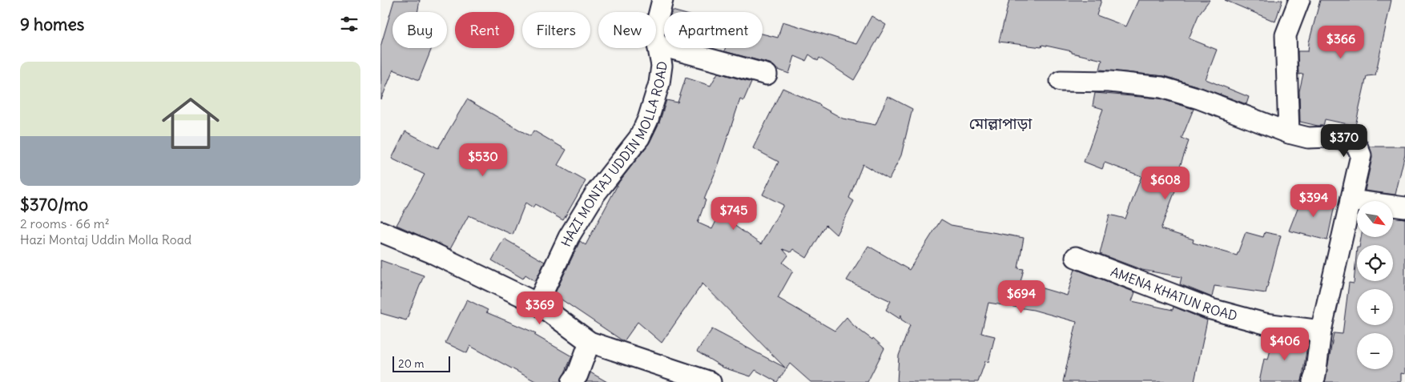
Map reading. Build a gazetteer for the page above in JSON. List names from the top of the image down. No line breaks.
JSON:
{"streets":{"street":["HAZI MONTAJ UDDIN MOLLA ROAD","AMENA KHATUN ROAD"]},"districts":["মোল্লাপাড়া"],"scale_bar":"20 m","north":"bottom right","page":{"heading":"9 homes","chip":["Buy","Rent","Filters","New","Apartment"],"price":["$366","$370","$530","$608","$394","$745","$694","$369","$406"],"list":[{"name":"$370/mo","note":"2 rooms · 66 m² · Hazi Montaj Uddin Molla Road"}],"map_buttons":["+","−"],"scale":"20 m"}}
